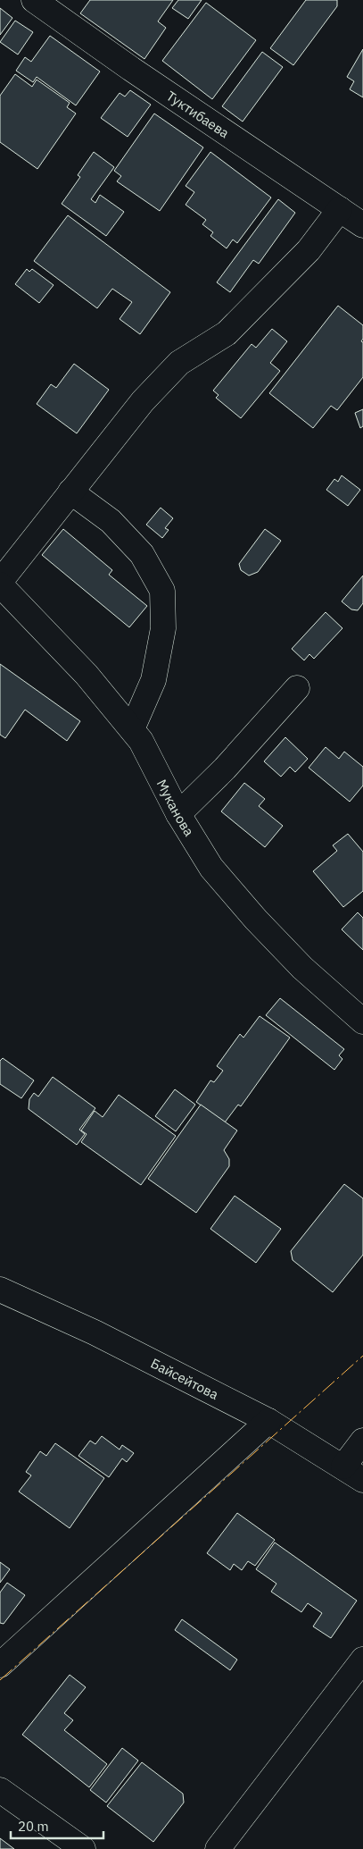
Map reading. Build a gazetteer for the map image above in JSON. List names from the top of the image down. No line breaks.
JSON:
{"streets":{"street":["Туктибаева","Муканова","Байсейтова"]},"scale_bar":"20 m"}
